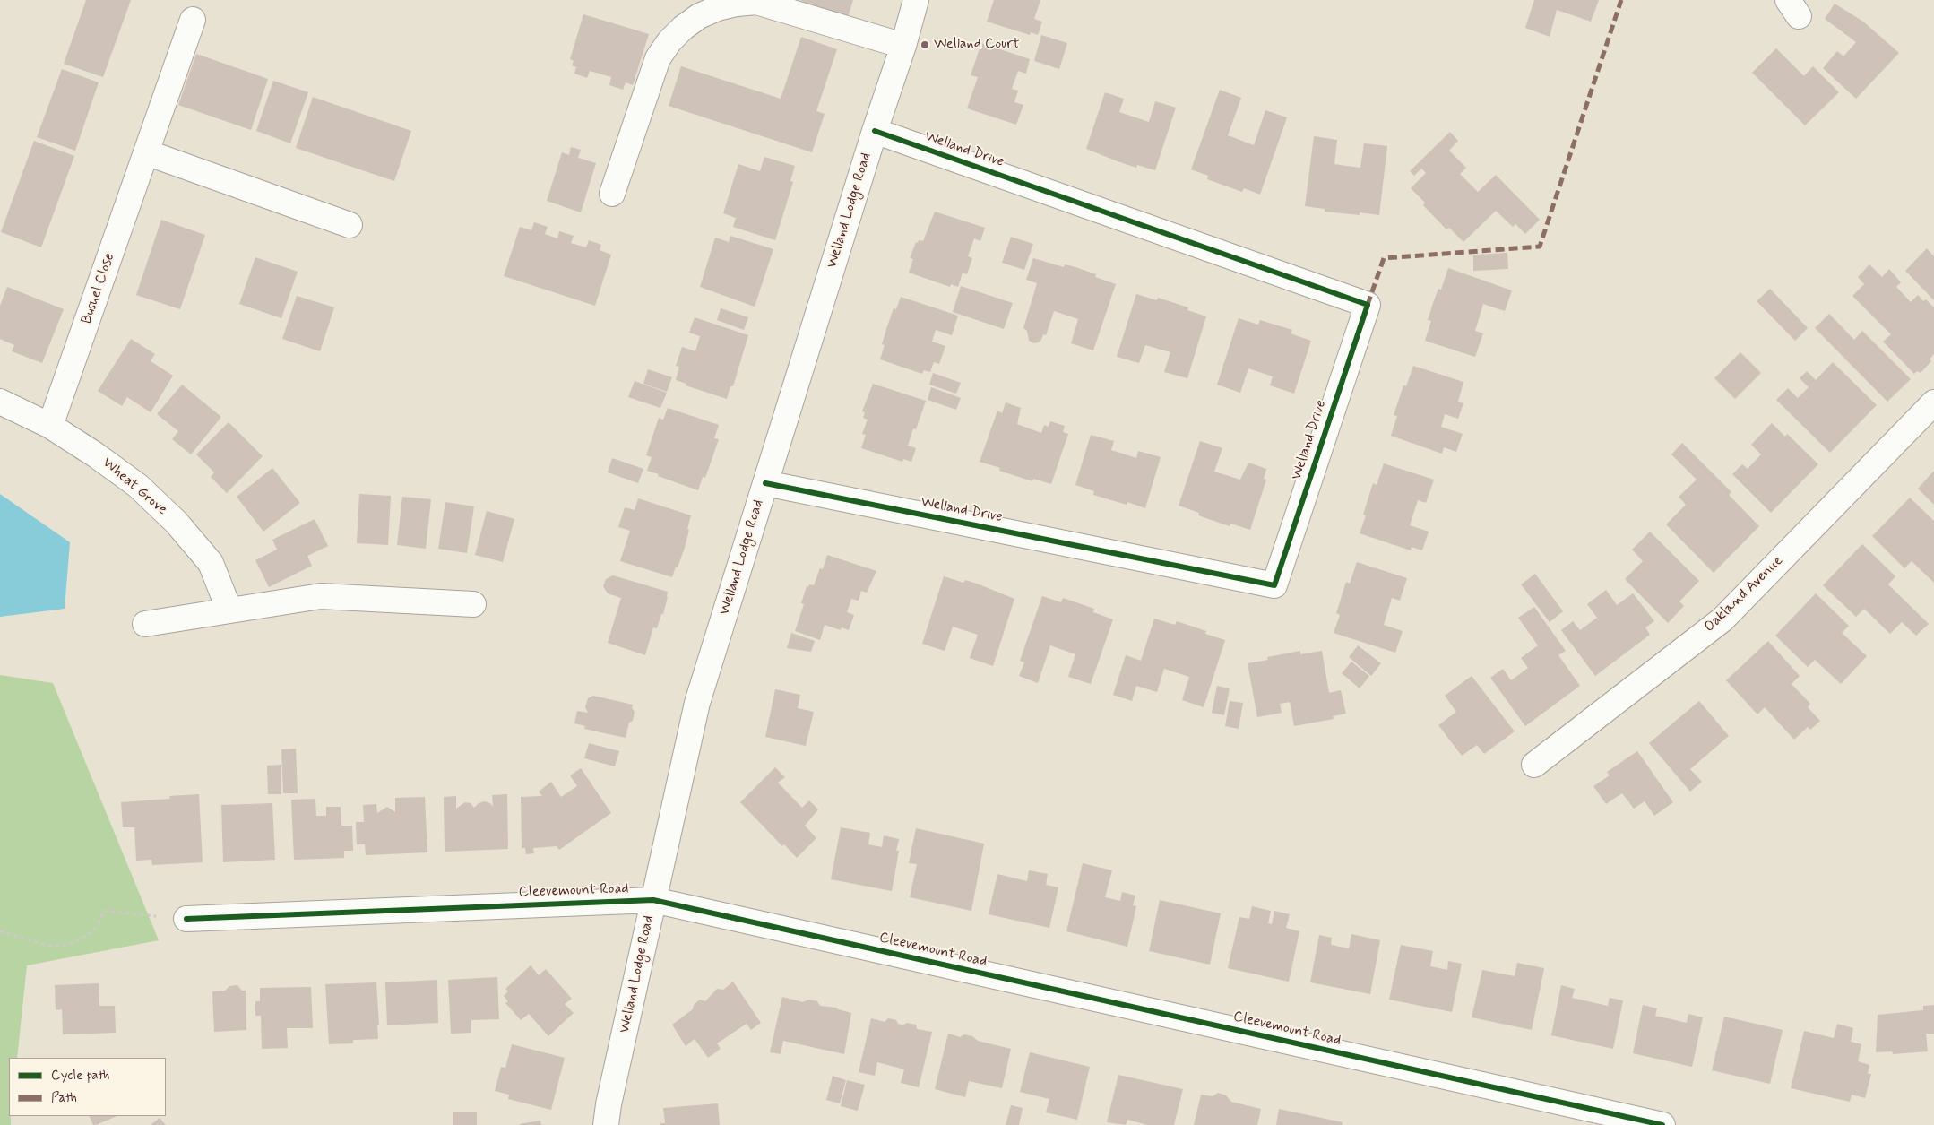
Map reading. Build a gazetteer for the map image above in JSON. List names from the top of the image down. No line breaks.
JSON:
{"streets":{"street":["Welland Drive","Welland Lodge Road","Bushel Close","Wheat Grove","Oakland Avenue","Cleevemount Road"]},"crossings":[["Welland Drive","Welland Lodge Road"],["Welland Lodge Road","Cleevemount Road"],["Bushel Close","Wheat Grove"]],"places":["Welland Court"],"legend":["Cycle path","Path"]}
